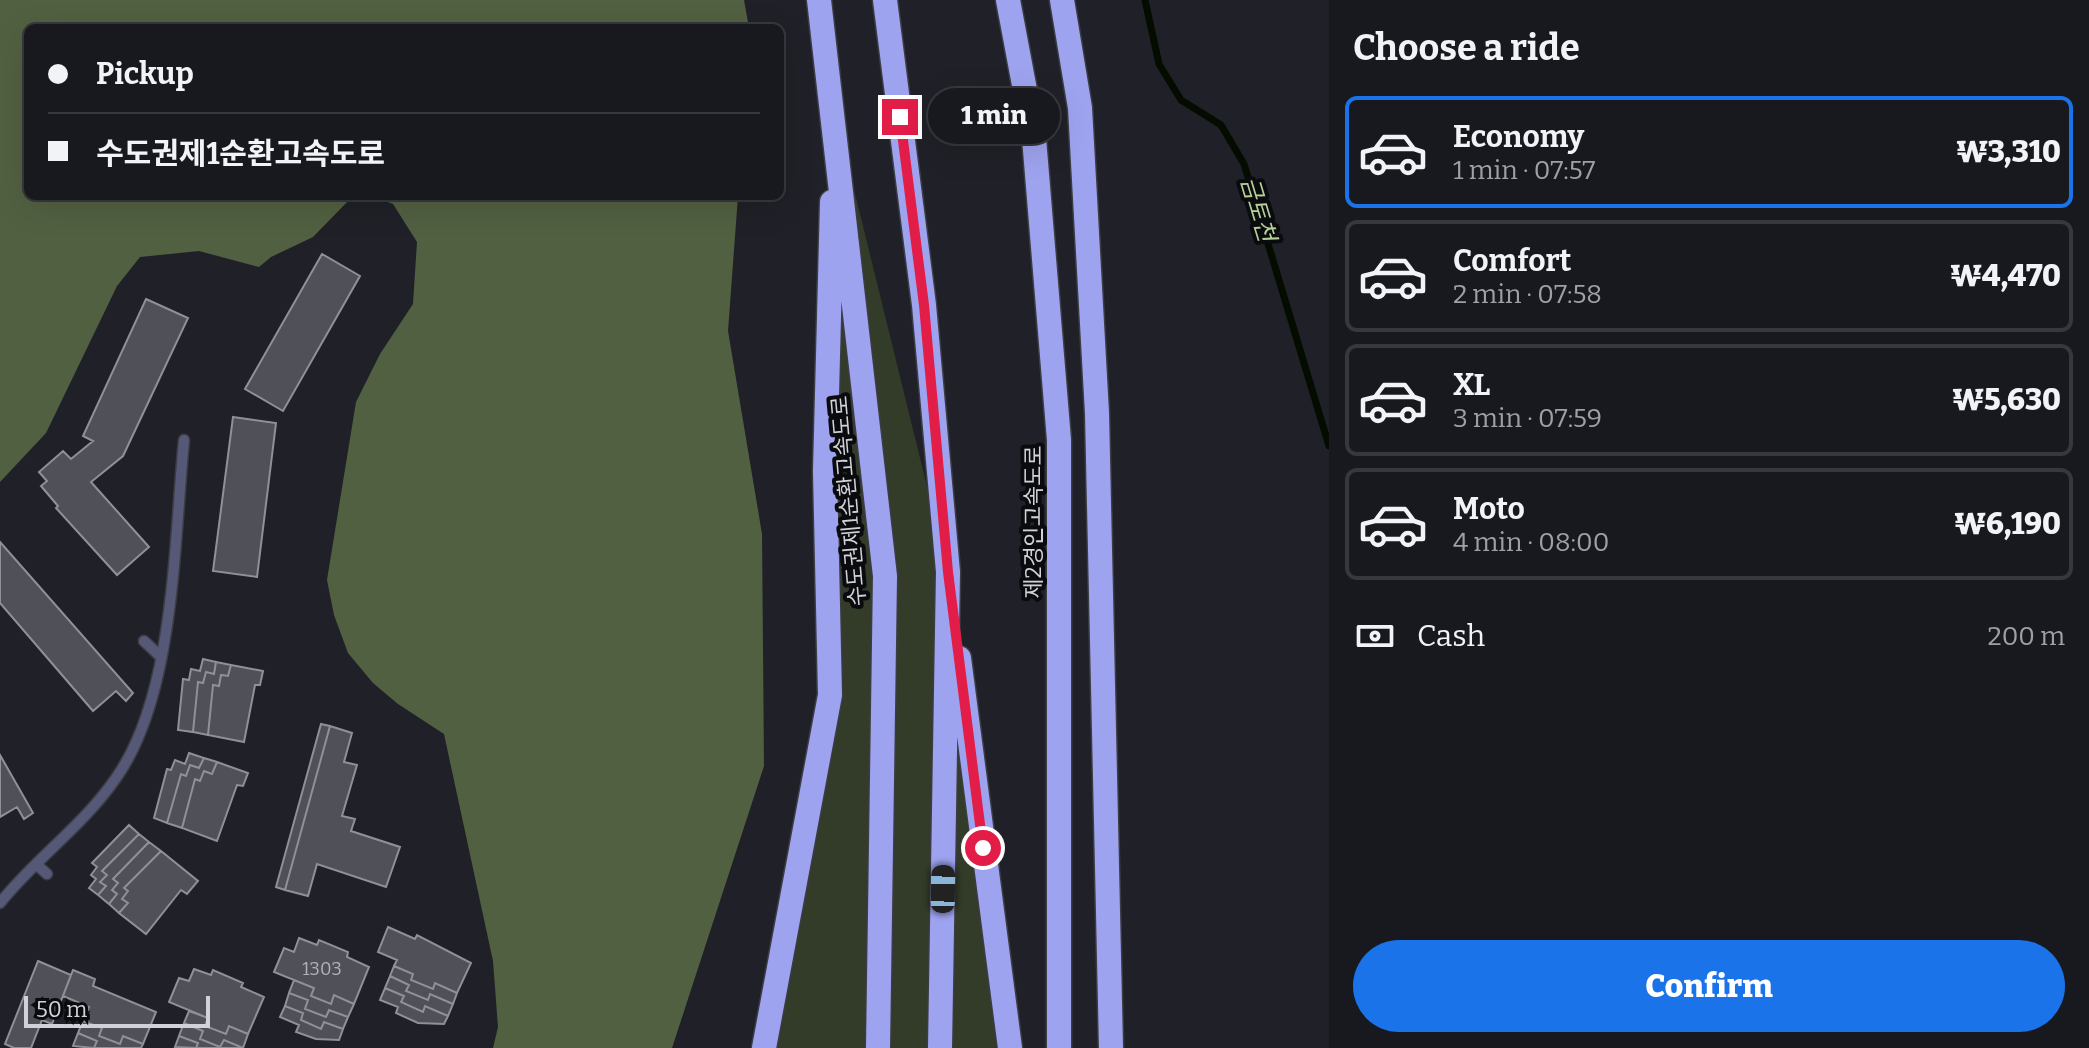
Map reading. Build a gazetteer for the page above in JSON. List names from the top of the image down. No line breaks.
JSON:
{"streets":{"highway":["수도권제1순환고속도로","제2경인고속도로"]},"water":["금토천"],"house_numbers":["1303"],"scale_bar":"50 m","page":{"heading":"Choose a ride","banner":["Pickup","수도권제1순환고속도로"],"bubble":"1 min","list":[{"name":"Economy","note":"1 min · 07:57","value":"₩3,310"},{"name":"Comfort","note":"2 min · 07:58","value":"₩4,470"},{"name":"XL","note":"3 min · 07:59","value":"₩5,630"},{"name":"Moto","note":"4 min · 08:00","value":"₩6,190"}],"pay":["Cash","200 m"],"buttons":"Confirm","scale":"50 m"}}
